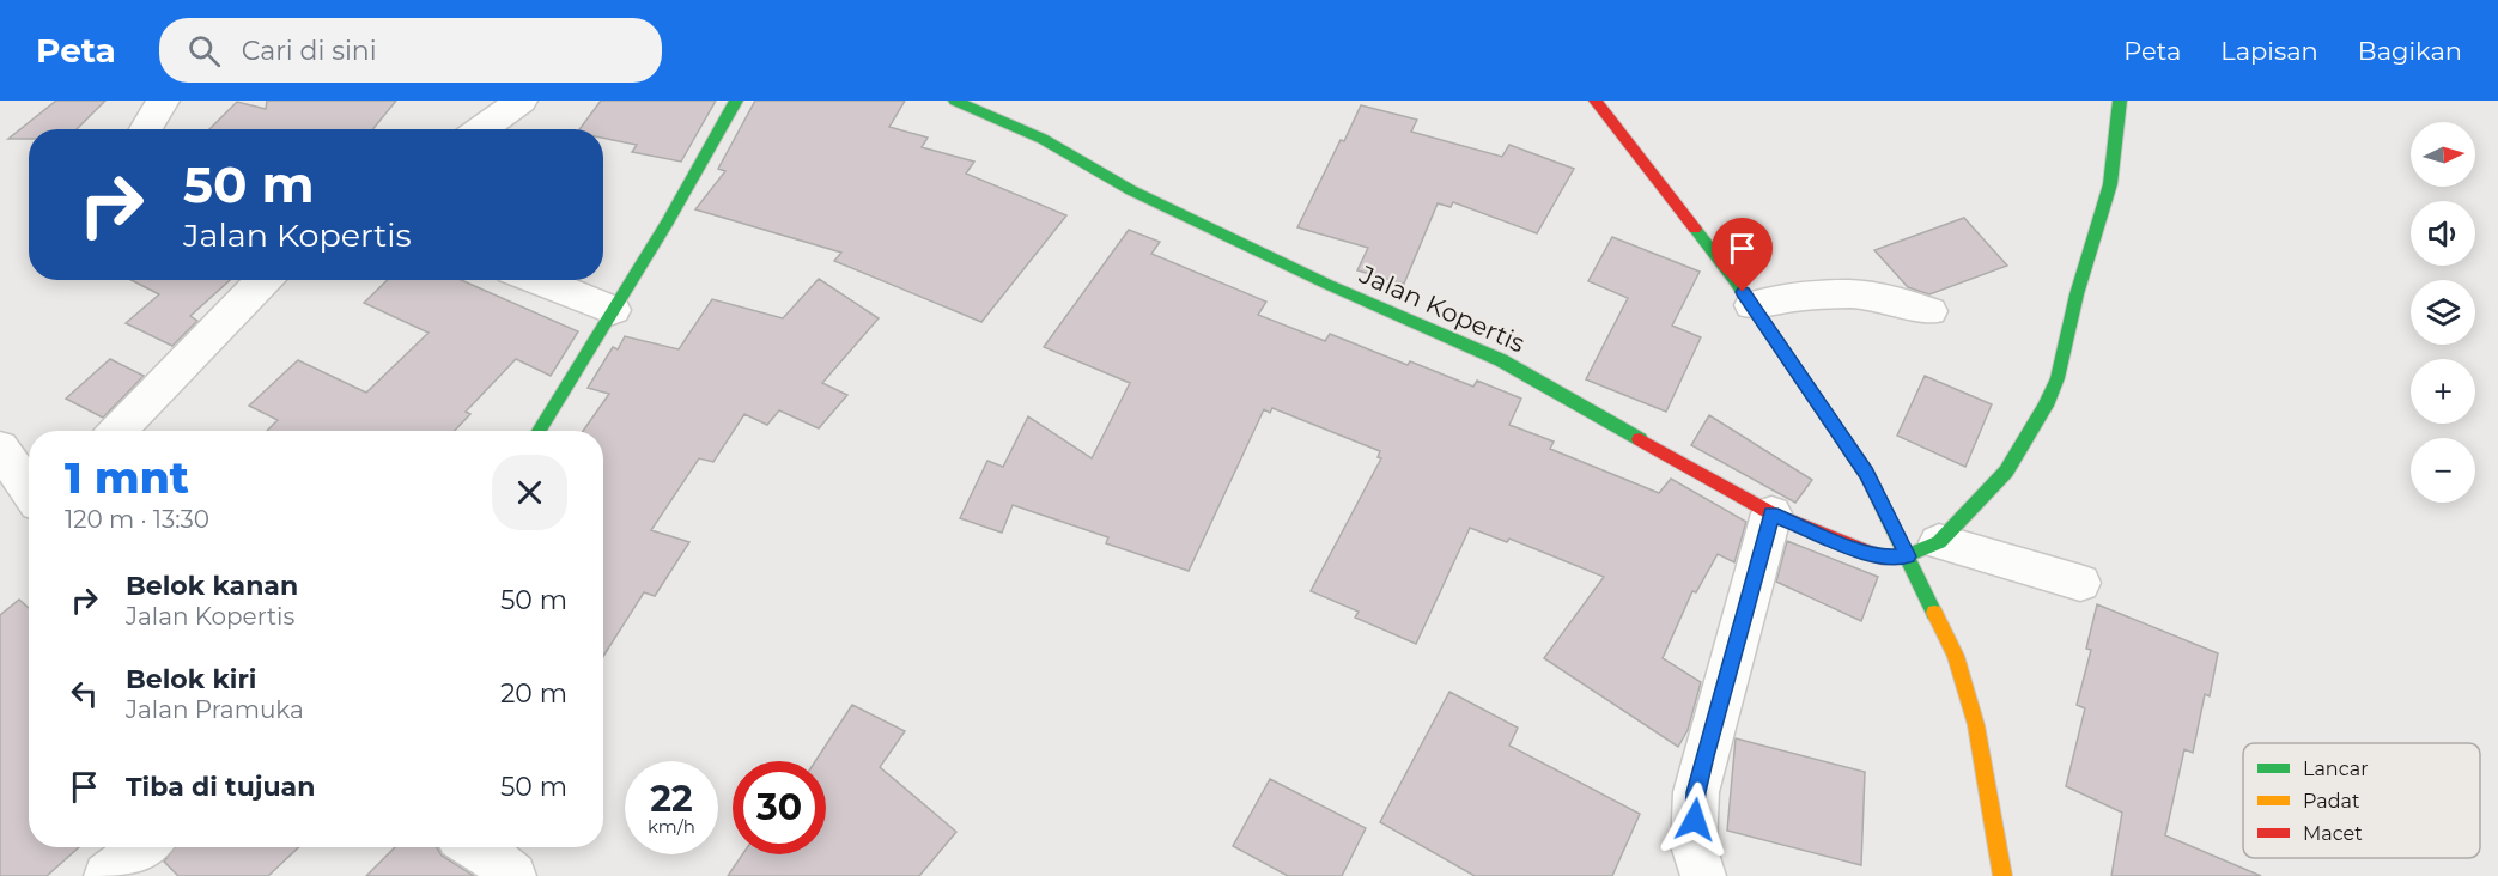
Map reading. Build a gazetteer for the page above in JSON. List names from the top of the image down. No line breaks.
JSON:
{"streets":{"street":["Jalan Kopertis"]},"legend":["Lancar","Padat","Macet"],"north":"right","page":{"header":"Peta","search":"Cari di sini","nav":["Peta","Lapisan","Bagikan"],"map_buttons":["+","−"],"turn":["50 m","Jalan Kopertis"],"heading":["1 mnt","120 m · 13:30"],"list":[{"name":"Belok kanan","note":"Jalan Kopertis","value":"50 m"},{"name":"Belok kiri","note":"Jalan Pramuka","value":"20 m"},{"name":"Tiba di tujuan","value":"50 m"}],"speed":"22 km/h","limit":"30"}}
